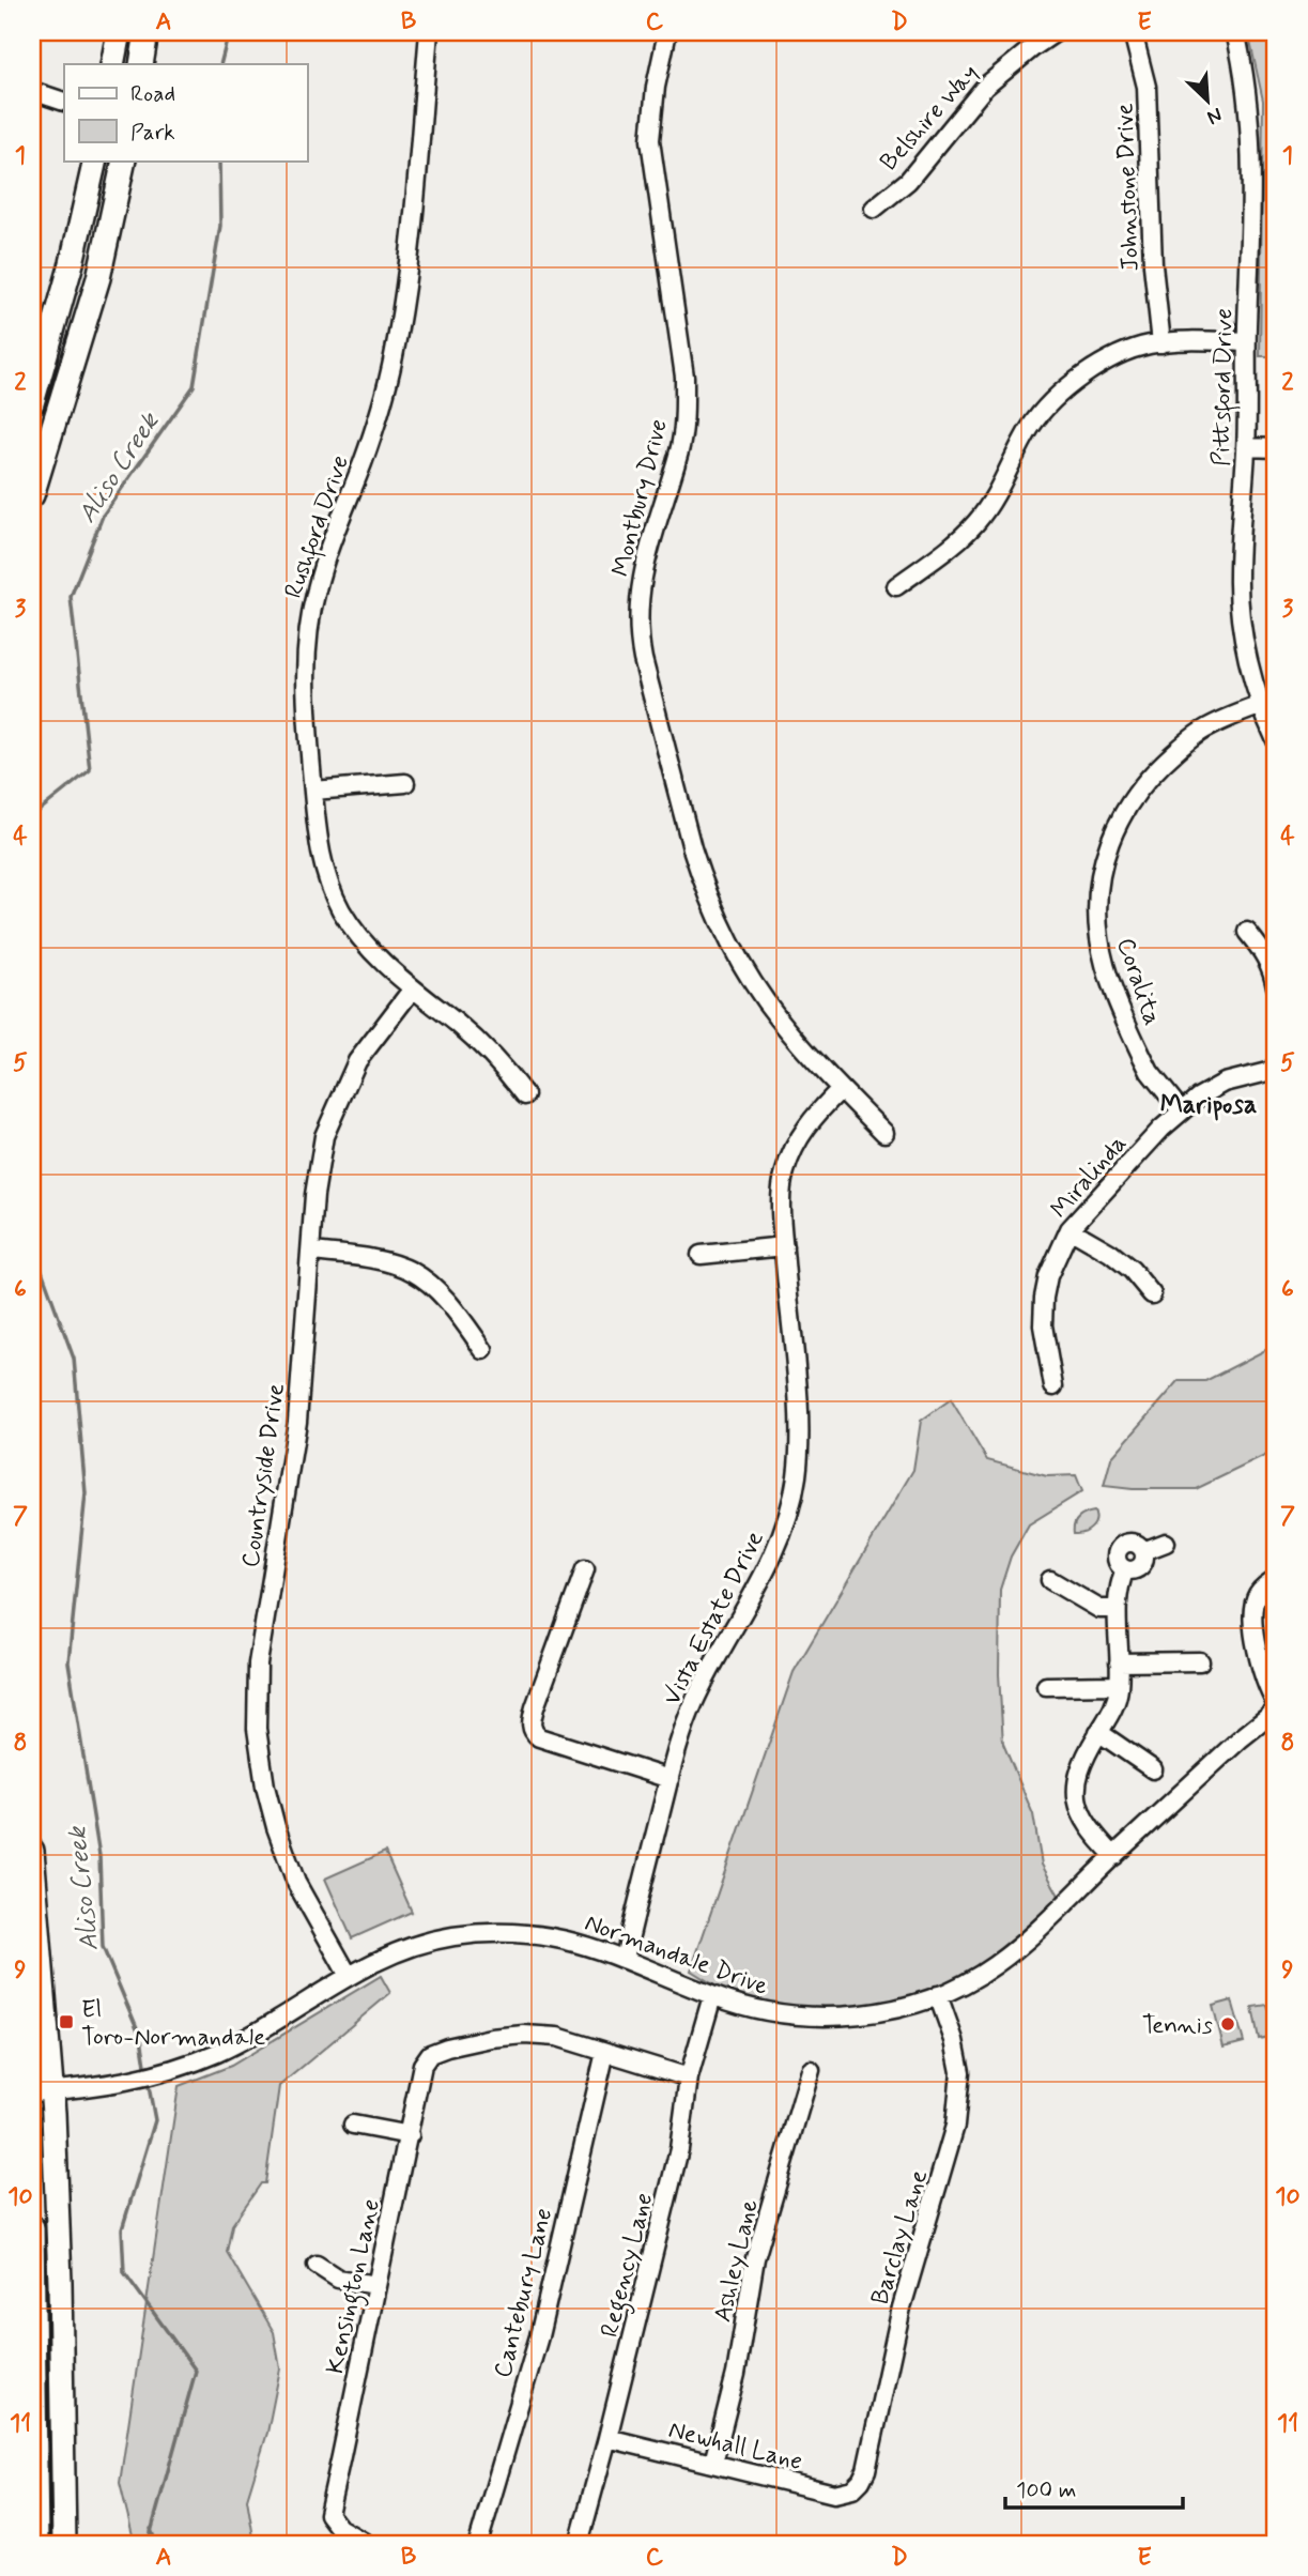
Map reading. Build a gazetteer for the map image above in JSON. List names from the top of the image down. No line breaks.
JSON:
{"streets":{"street":["Belshire Way","Johnstone Drive","Pittsford Drive","Montbury Drive","Rushford Drive","Coralita","Miralinda","Countryside Drive","Vista Estate Drive","Normandale Drive","Barclay Lane","Ashley Lane","Regency Lane","Kensington Lane","Cantebury Lane","Newhall Lane"]},"crossings":[["Pittsford Drive","Coralita"],["Montbury Drive","Vista Estate Drive"],["Rushford Drive","Countryside Drive"],["Coralita","Miralinda"],["Countryside Drive","Normandale Drive"],["Vista Estate Drive","Normandale Drive"],["Normandale Drive","Barclay Lane"],["Normandale Drive","Regency Lane"],["Barclay Lane","Newhall Lane"],["Ashley Lane","Newhall Lane"],["Regency Lane","Newhall Lane"],["Kensington Lane","Cantebury Lane"]],"districts":["Mariposa"],"water":["Aliso Creek"],"places":{"transit":["El Toro-Normandale"],"other":["Tennis"]},"legend":["Road","Park"],"scale_bar":"100 m","north":"bottom right","grid":{"columns":["A","B","C","D","E"],"rows":["1","2","3","4","5","6","7","8","9","10","11"]}}
